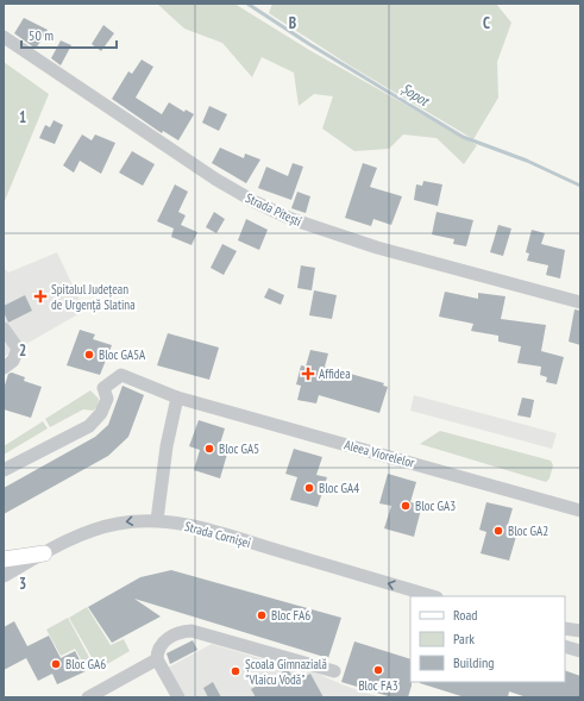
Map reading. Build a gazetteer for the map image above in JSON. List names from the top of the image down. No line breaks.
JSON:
{"streets":{"street":["Strada Pitești","Aleea Viorelelor","Strada Cornișei"]},"one_way":["Strada Cornișei"],"water":["Șopot"],"places":{"health":["Spitalul Județean de Urgență Slatina","Affidea"],"other":["Bloc GA5A","Bloc GA5","Bloc GA4","Bloc GA3","Bloc GA2","Bloc FA6","Bloc GA6","Bloc FA3","Școala Gimnazială \"Vlaicu Vodă\""]},"legend":["Road","Park","Building"],"scale_bar":"50 m","grid":{"columns":["B","C"],"rows":["1","2","3"]}}
